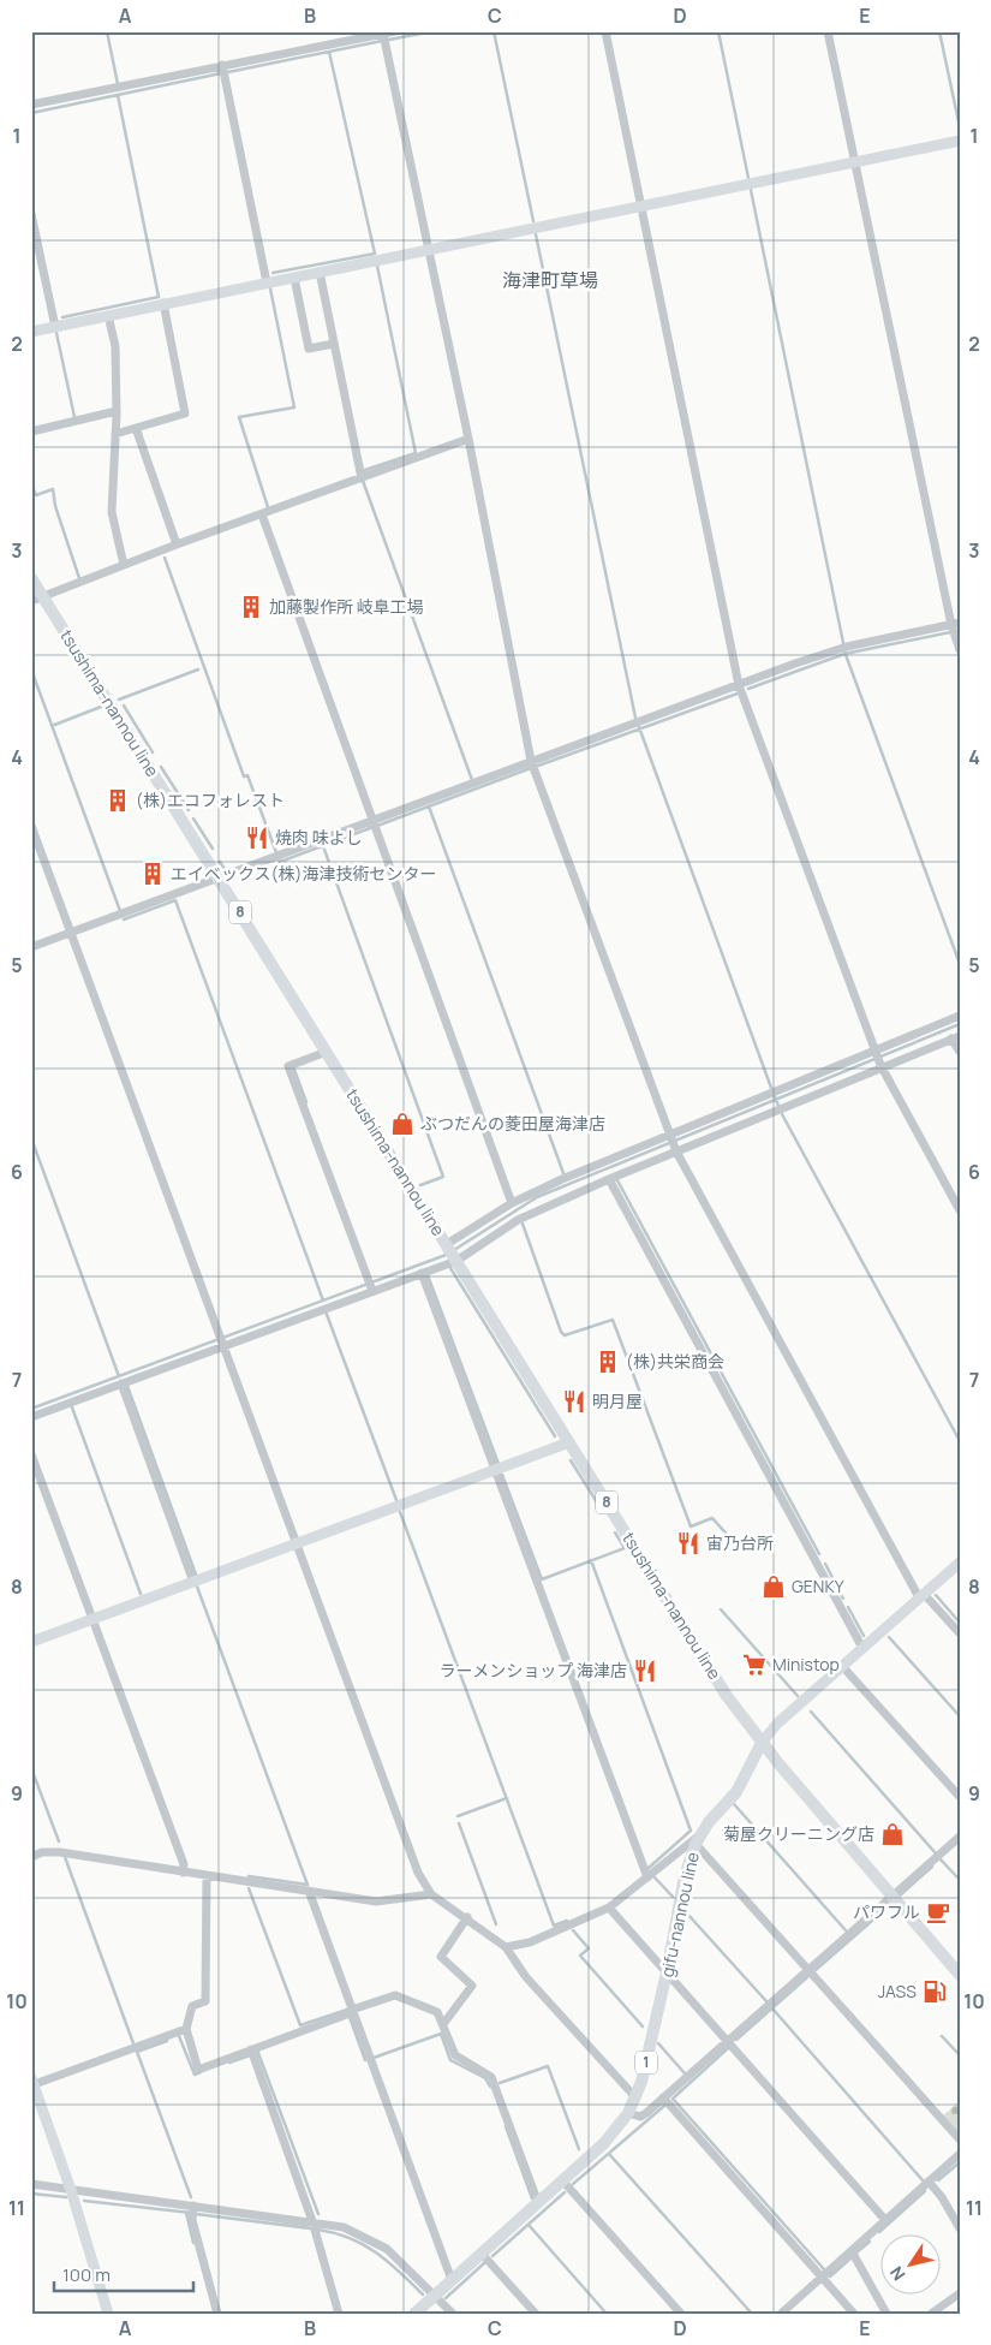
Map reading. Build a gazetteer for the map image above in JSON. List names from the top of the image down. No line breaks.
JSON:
{"streets":{"main road":["tsushima-nannou line","8","gifu-nannou line","1"]},"crossings":[["tsushima-nannou line","gifu-nannou line"]],"districts":["海津町草場"],"places":{"building":["加藤製作所 岐阜工場","(株)エコフォレスト","エイベックス(株)海津技術センター","(株)共栄商会"],"restaurant":["焼肉 味よし","明月屋","宙乃台所","ラーメンショップ 海津店"],"shop":["ぶつだんの菱田屋海津店","GENKY","菊屋クリーニング店"],"supermarket":["Ministop"],"cafe":["パワフル"],"fuel station":["JASS"]},"scale_bar":"100 m","north":"bottom left","grid":{"columns":["A","B","C","D","E"],"rows":["1","2","3","4","5","6","7","8","9","10","11"]}}
